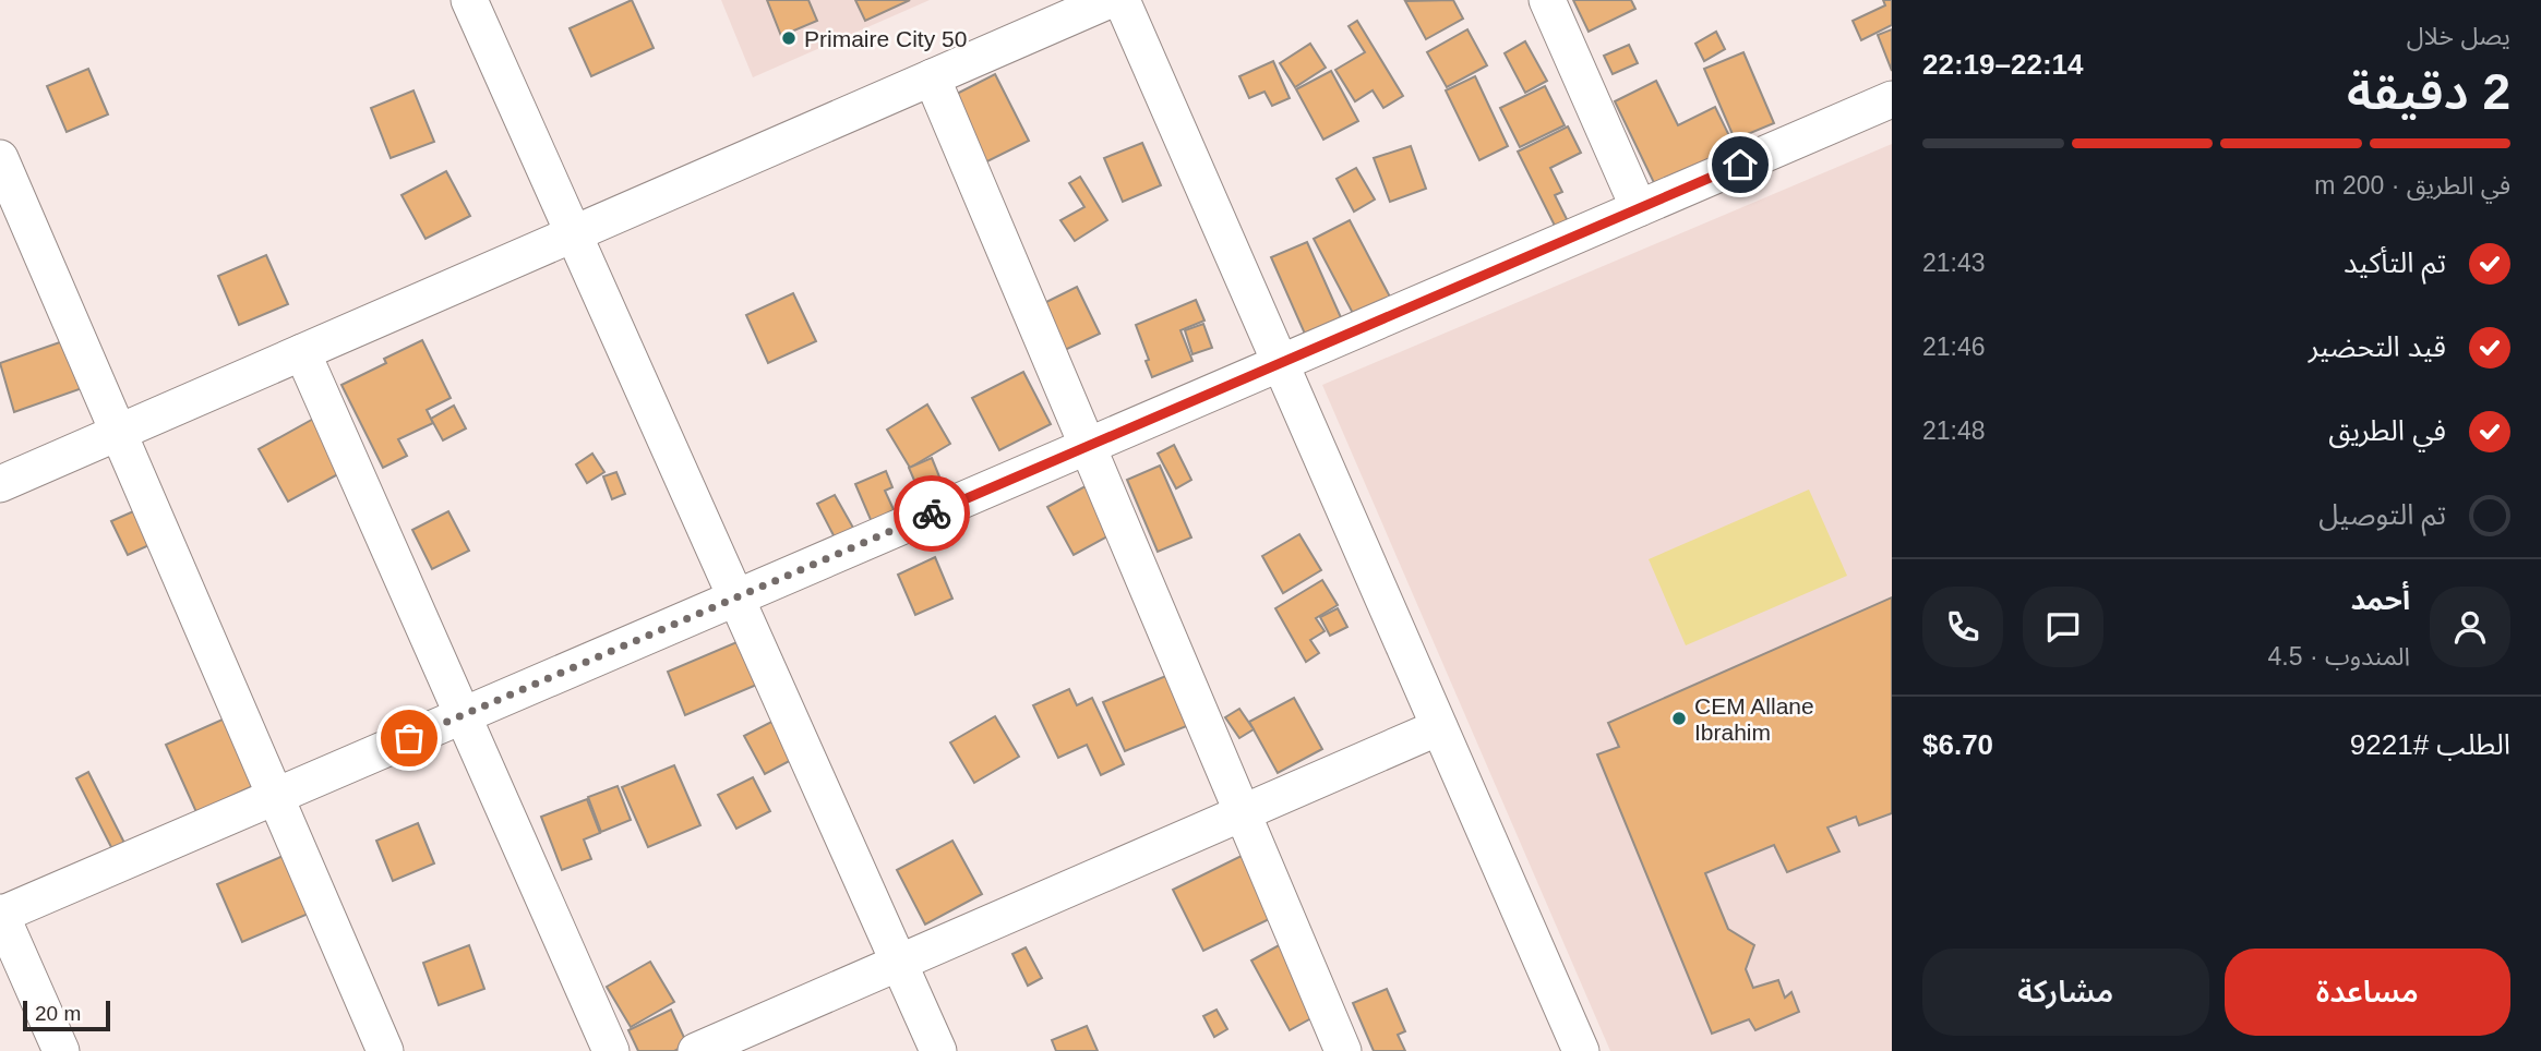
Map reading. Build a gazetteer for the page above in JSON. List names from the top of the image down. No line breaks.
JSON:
{"places":["Primaire City 50","CEM Allane Ibrahim"],"scale_bar":"20 m","page":{"heading":["2 دقيقة","يصل خلال","22:14–22:19"],"panel":["أحمد","المندوب · 4.5","الطلب #9221","$6.70"],"bar":"في الطريق · 200 m","list":[["تم التأكيد","21:43"],["قيد التحضير","21:46"],["في الطريق","21:48"],"تم التوصيل"],"buttons":["مساعدة","مشاركة"],"scale":"20 m"}}
